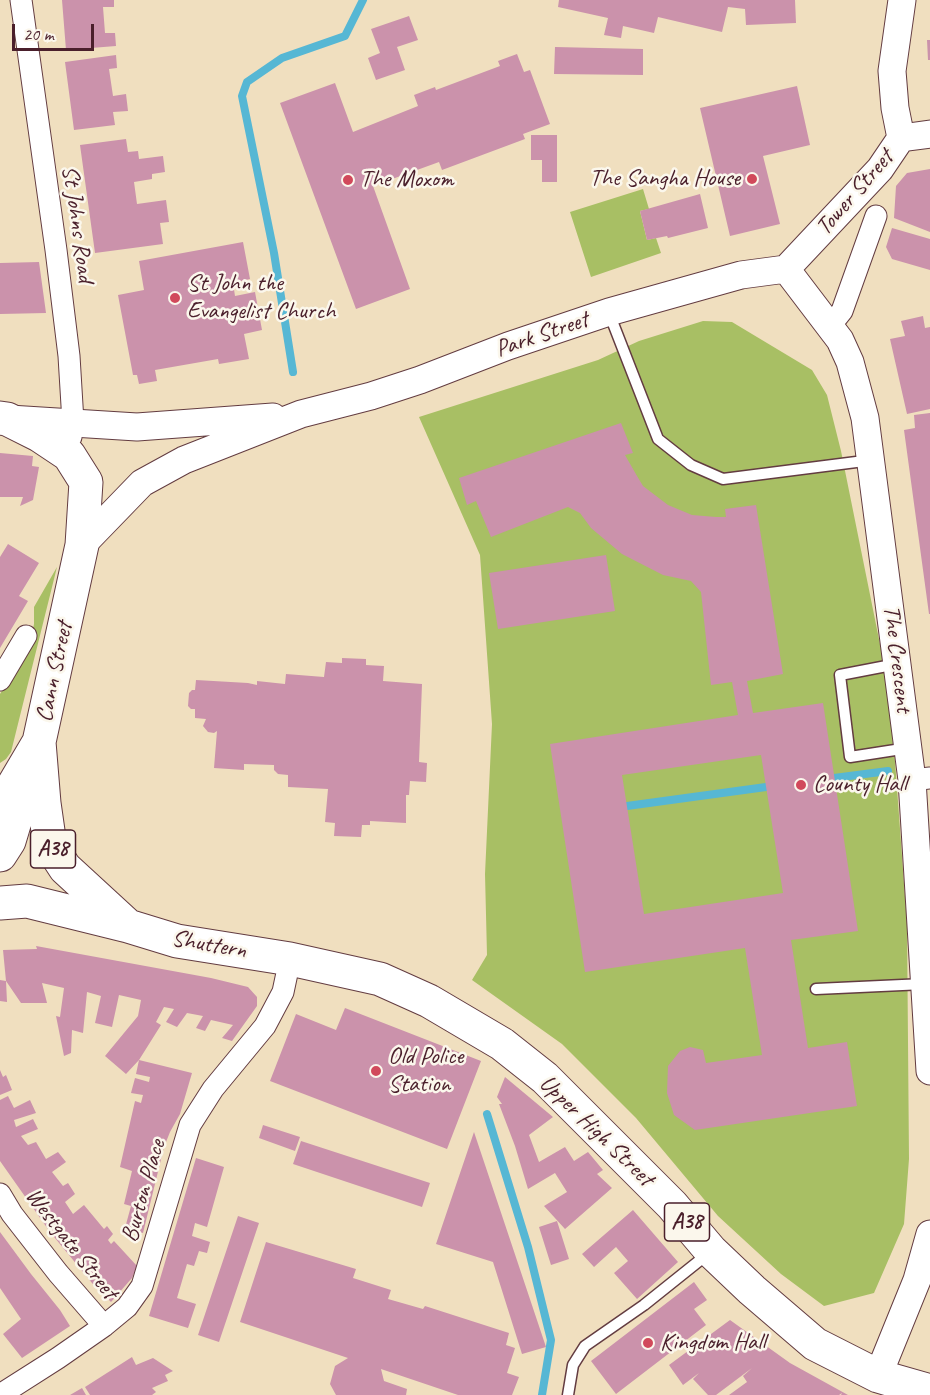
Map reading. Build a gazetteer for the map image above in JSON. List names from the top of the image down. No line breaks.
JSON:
{"streets":{"main road":["Cann Street","A38","Shuttern","Upper High Street"],"street":["Tower Street","St Johns Road","Park Street","The Crescent","Burton Place","Westgate Street"]},"crossings":[["Tower Street","Park Street"],["Tower Street","The Crescent"],["St Johns Road","Park Street"],["St Johns Road","A38"],["Park Street","The Crescent"],["Park Street","Cann Street"],["Park Street","A38"],["Cann Street","A38"],["A38","Shuttern"],["Shuttern","Upper High Street"],["Shuttern","Burton Place"],["Upper High Street","Burton Place"],["Burton Place","Westgate Street"]],"places":["The Sangha House","The Moxom","St John the Evangelist Church","County Hall","Old Police Station","Kingdom Hall"],"scale_bar":"20 m"}
